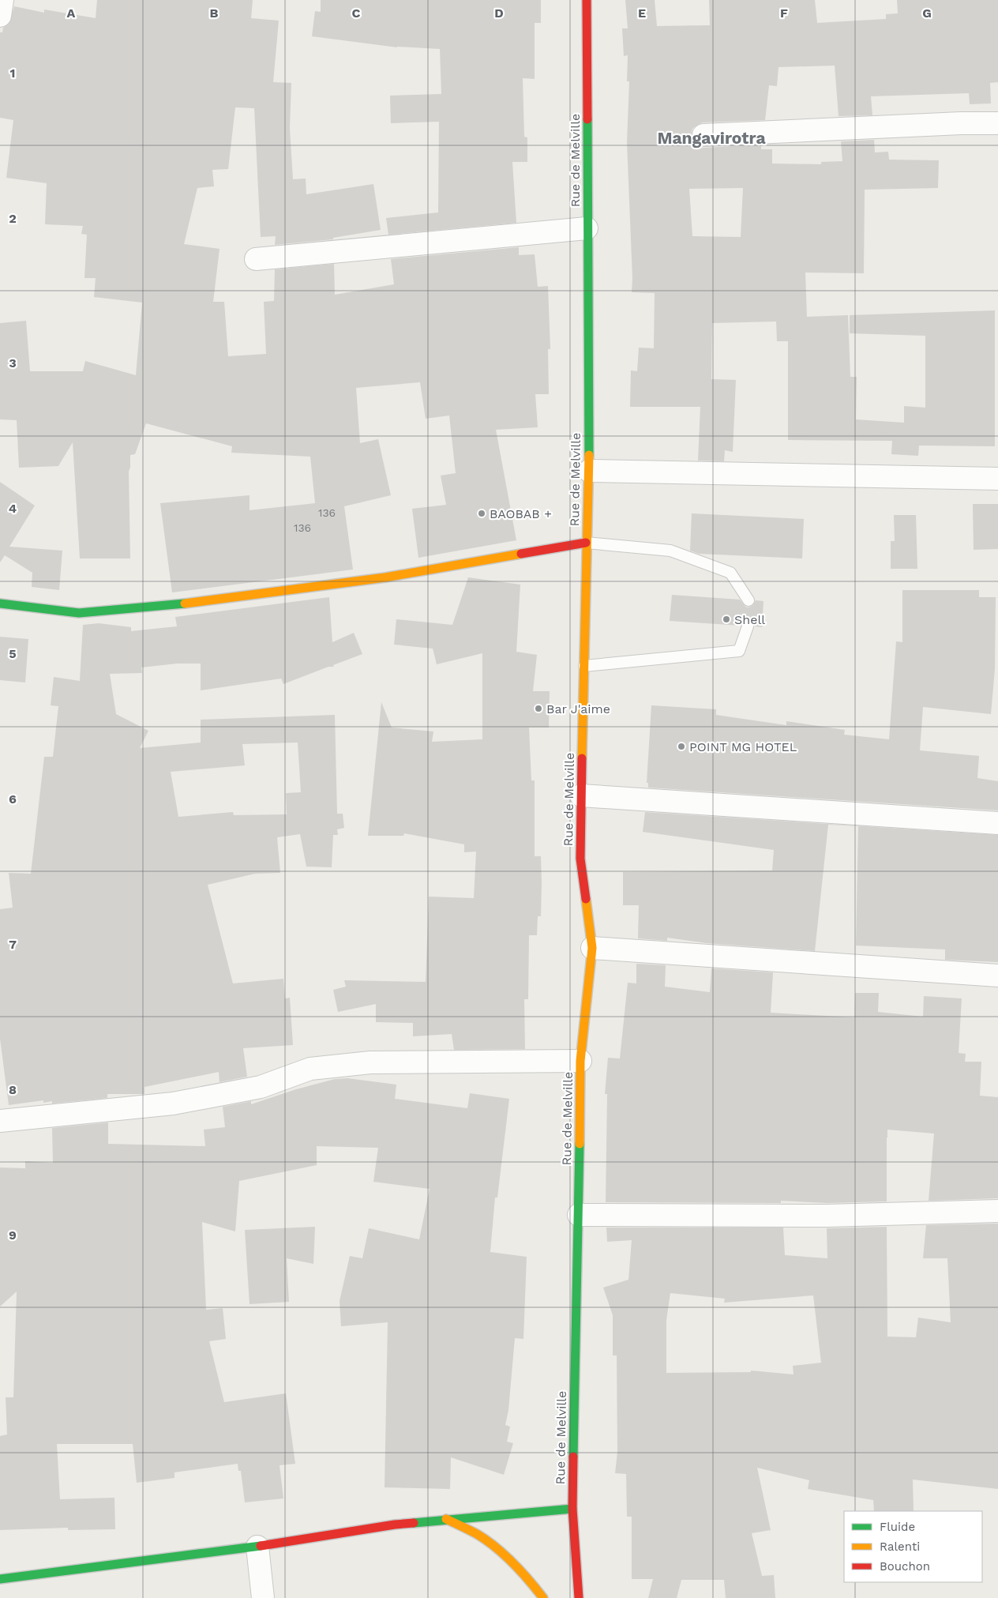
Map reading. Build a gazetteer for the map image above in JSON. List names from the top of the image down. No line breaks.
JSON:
{"streets":{"main road":["Rue de Melville"]},"districts":["Mangavirotra"],"places":["BAOBAB +","Shell","Bar J'aime","POINT MG HOTEL"],"house_numbers":["136","136"],"legend":["Fluide","Ralenti","Bouchon"],"grid":{"columns":["A","B","C","D","E","F","G"],"rows":["1","2","3","4","5","6","7","8","9"]}}
